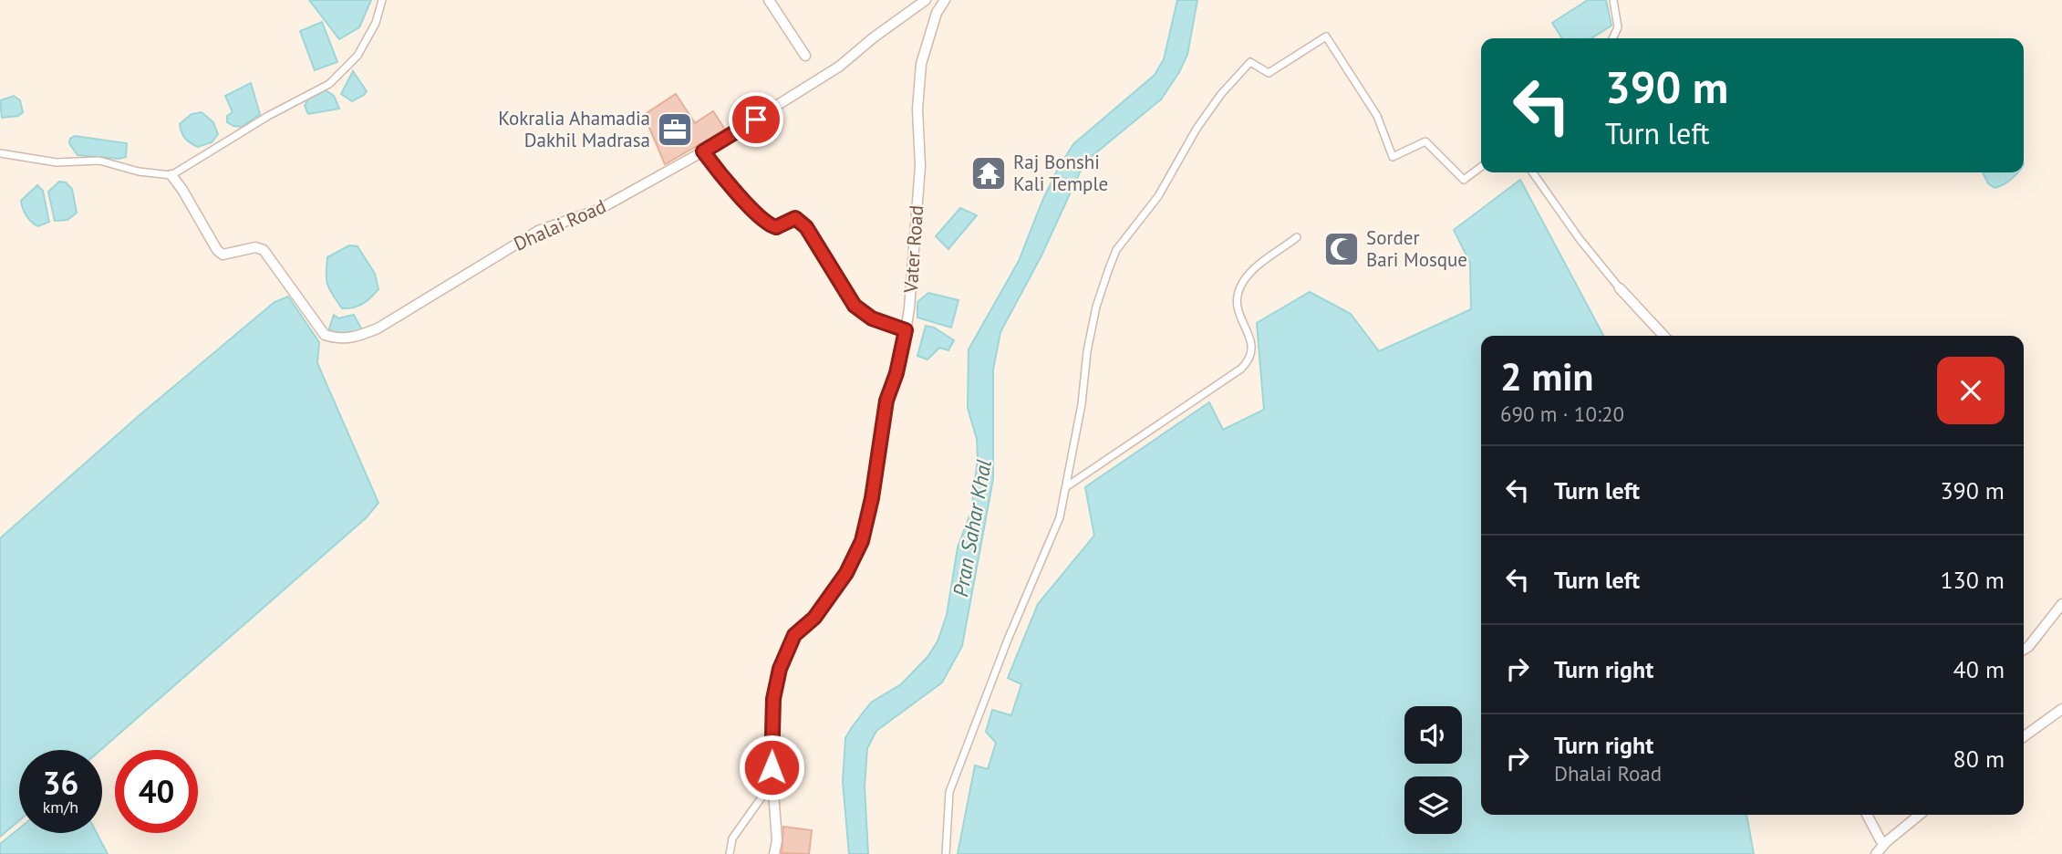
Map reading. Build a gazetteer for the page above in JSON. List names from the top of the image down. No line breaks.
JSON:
{"streets":{"street":["Dhalai Road","Vater Road"]},"water":["Pran Sahar Khal"],"places":{"office":["Kokralia Ahamadia Dakhil Madrasa"],"temple":["Raj Bonshi Kali Temple"],"mosque":["Sorder Bari Mosque"]},"page":{"turn":["390 m","Turn left"],"heading":["2 min","690 m · 10:20"],"list":[{"name":"Turn left","value":"390 m"},{"name":"Turn left","value":"130 m"},{"name":"Turn right","value":"40 m"},{"name":"Turn right","note":"Dhalai Road","value":"80 m"}],"speed":"36 km/h","limit":"40"}}
